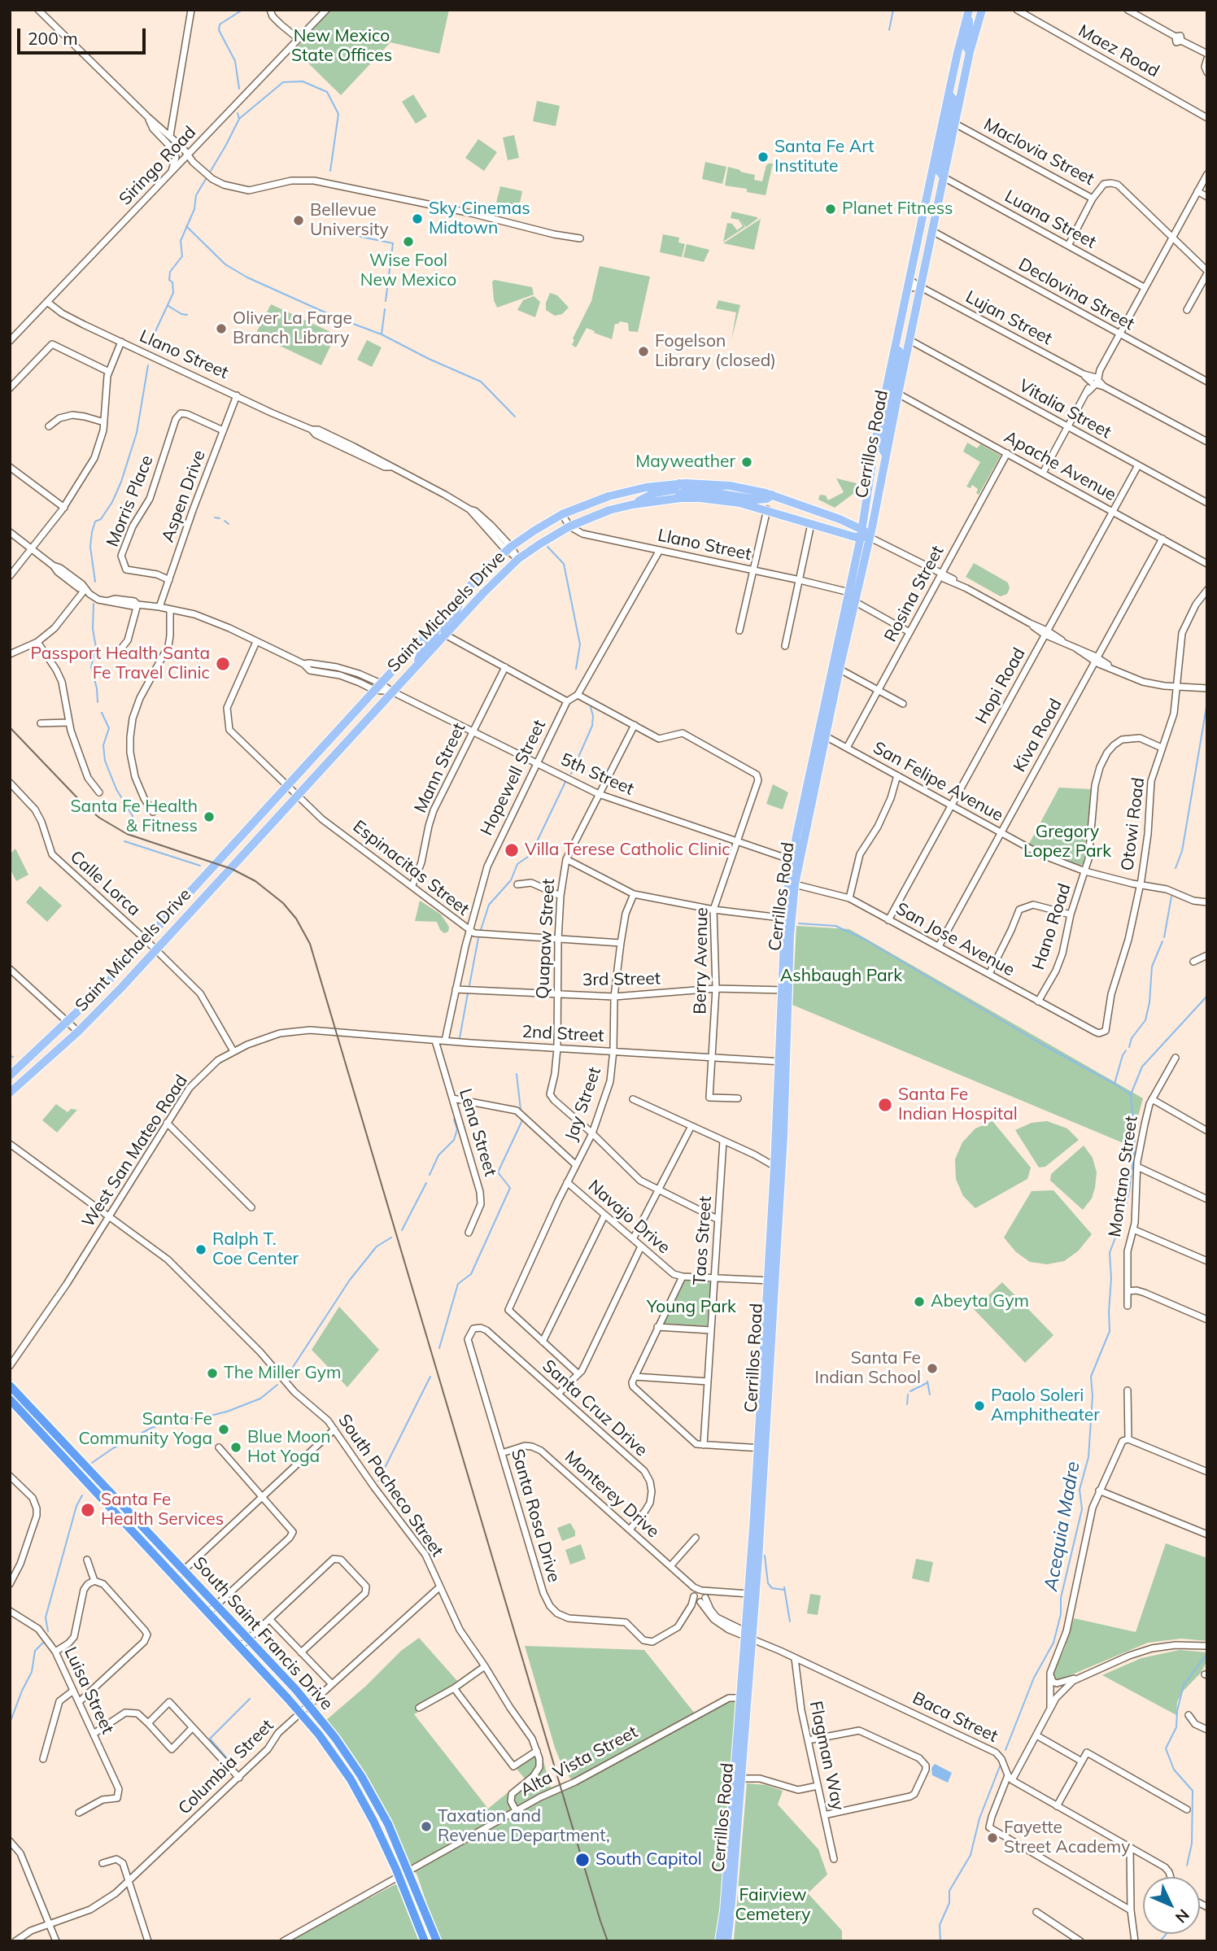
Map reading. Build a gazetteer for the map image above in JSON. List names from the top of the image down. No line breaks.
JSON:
{"streets":{"highway":["South Saint Francis Drive"],"main road":["Cerrillos Road","Saint Michaels Drive"],"street":["Maez Road","Maclovia Street","Siringo Road","Luana Street","Declovina Street","Lujan Street","Llano Street","Vitalia Street","Apache Avenue","Aspen Drive","Morris Place","Rosina Street","Hopi Road","Kiva Road","Mann Street","5th Street","Hopewell Street","San Felipe Avenue","Otowi Road","Espinacitas Street","Calle Lorca","Hano Road","Quapaw Street","San Jose Avenue","Berry Avenue","3rd Street","2nd Street","Jay Street","Lena Street","West San Mateo Road","Montano Street","Navajo Drive","Taos Street","Santa Cruz Drive","South Pacheco Street","Monterey Drive","Santa Rosa Drive","Luisa Street","Baca Street","Flagman Way","Alta Vista Street","Columbia Street"]},"crossings":[["Maclovia Street","Cerrillos Road"],["Siringo Road","Llano Street"],["Luana Street","Cerrillos Road"],["Declovina Street","Cerrillos Road"],["Lujan Street","Cerrillos Road"],["Llano Street","Cerrillos Road"],["Llano Street","Aspen Drive"],["Llano Street","Saint Michaels Drive"],["Vitalia Street","Cerrillos Road"],["Vitalia Street","Hopi Road"],["Cerrillos Road","Apache Avenue"],["Cerrillos Road","Saint Michaels Drive"],["Cerrillos Road","5th Street"],["Cerrillos Road","San Felipe Avenue"],["Cerrillos Road","San Jose Avenue"],["Cerrillos Road","3rd Street"],["Cerrillos Road","2nd Street"],["Cerrillos Road","Monterey Drive"],["Cerrillos Road","Baca Street"],["Cerrillos Road","Alta Vista Street"],["Apache Avenue","Rosina Street"],["Apache Avenue","Hopi Road"],["Apache Avenue","Kiva Road"],["Aspen Drive","Morris Place"],["Aspen Drive","5th Street"],["Rosina Street","San Felipe Avenue"],["Saint Michaels Drive","5th Street"],["Saint Michaels Drive","Espinacitas Street"],["Saint Michaels Drive","Calle Lorca"],["Hopi Road","San Felipe Avenue"],["Hopi Road","San Jose Avenue"],["Kiva Road","San Felipe Avenue"],["Kiva Road","San Jose Avenue"],["Mann Street","5th Street"],["Mann Street","Espinacitas Street"],["5th Street","Hopewell Street"],["5th Street","Espinacitas Street"],["5th Street","Quapaw Street"],["5th Street","Berry Avenue"],["Hopewell Street","Espinacitas Street"],["Hopewell Street","3rd Street"],["Hopewell Street","2nd Street"],["San Felipe Avenue","Otowi Road"],["San Felipe Avenue","Hano Road"],["Otowi Road","Hano Road"],["Otowi Road","San Jose Avenue"],["Espinacitas Street","Quapaw Street"],["Espinacitas Street","Jay Street"],["Calle Lorca","West San Mateo Road"],["Hano Road","San Jose Avenue"],["Quapaw Street","Berry Avenue"],["Quapaw Street","3rd Street"],["Quapaw Street","2nd Street"],["Quapaw Street","Jay Street"],["Quapaw Street","Taos Street"],["Berry Avenue","3rd Street"],["Berry Avenue","2nd Street"],["3rd Street","Jay Street"],["2nd Street","Jay Street"],["2nd Street","Lena Street"],["2nd Street","West San Mateo Road"],["Jay Street","Navajo Drive"],["West San Mateo Road","South Pacheco Street"],["Santa Cruz Drive","Monterey Drive"],["Santa Cruz Drive","Santa Rosa Drive"],["South Pacheco Street","Columbia Street"],["Monterey Drive","Santa Rosa Drive"],["Monterey Drive","Baca Street"],["South Saint Francis Drive","Alta Vista Street"],["South Saint Francis Drive","Columbia Street"],["Baca Street","Flagman Way"]],"water":["Acequia Madre"],"parks":["New Mexico State Offices","Gregory Lopez Park","Ashbaugh Park","Young Park","Fairview Cemetery"],"places":["Santa Fe Art Institute","Planet Fitness","Sky Cinemas Midtown","Bellevue University","Wise Fool New Mexico","Oliver La Farge Branch Library","Fogelson Library (closed)","Mayweather","Passport Health Santa Fe Travel Clinic","Santa Fe Health & Fitness","Villa Terese Catholic Clinic","Santa Fe Indian Hospital","Ralph T. Coe Center","Abeyta Gym","Santa Fe Indian School","The Miller Gym","Paolo Soleri Amphitheater","Santa Fe Community Yoga","Blue Moon Hot Yoga","Santa Fe Health Services","Taxation and Revenue Department,","Fayette Street Academy","South Capitol"],"scale_bar":"200 m","north":"bottom right"}
